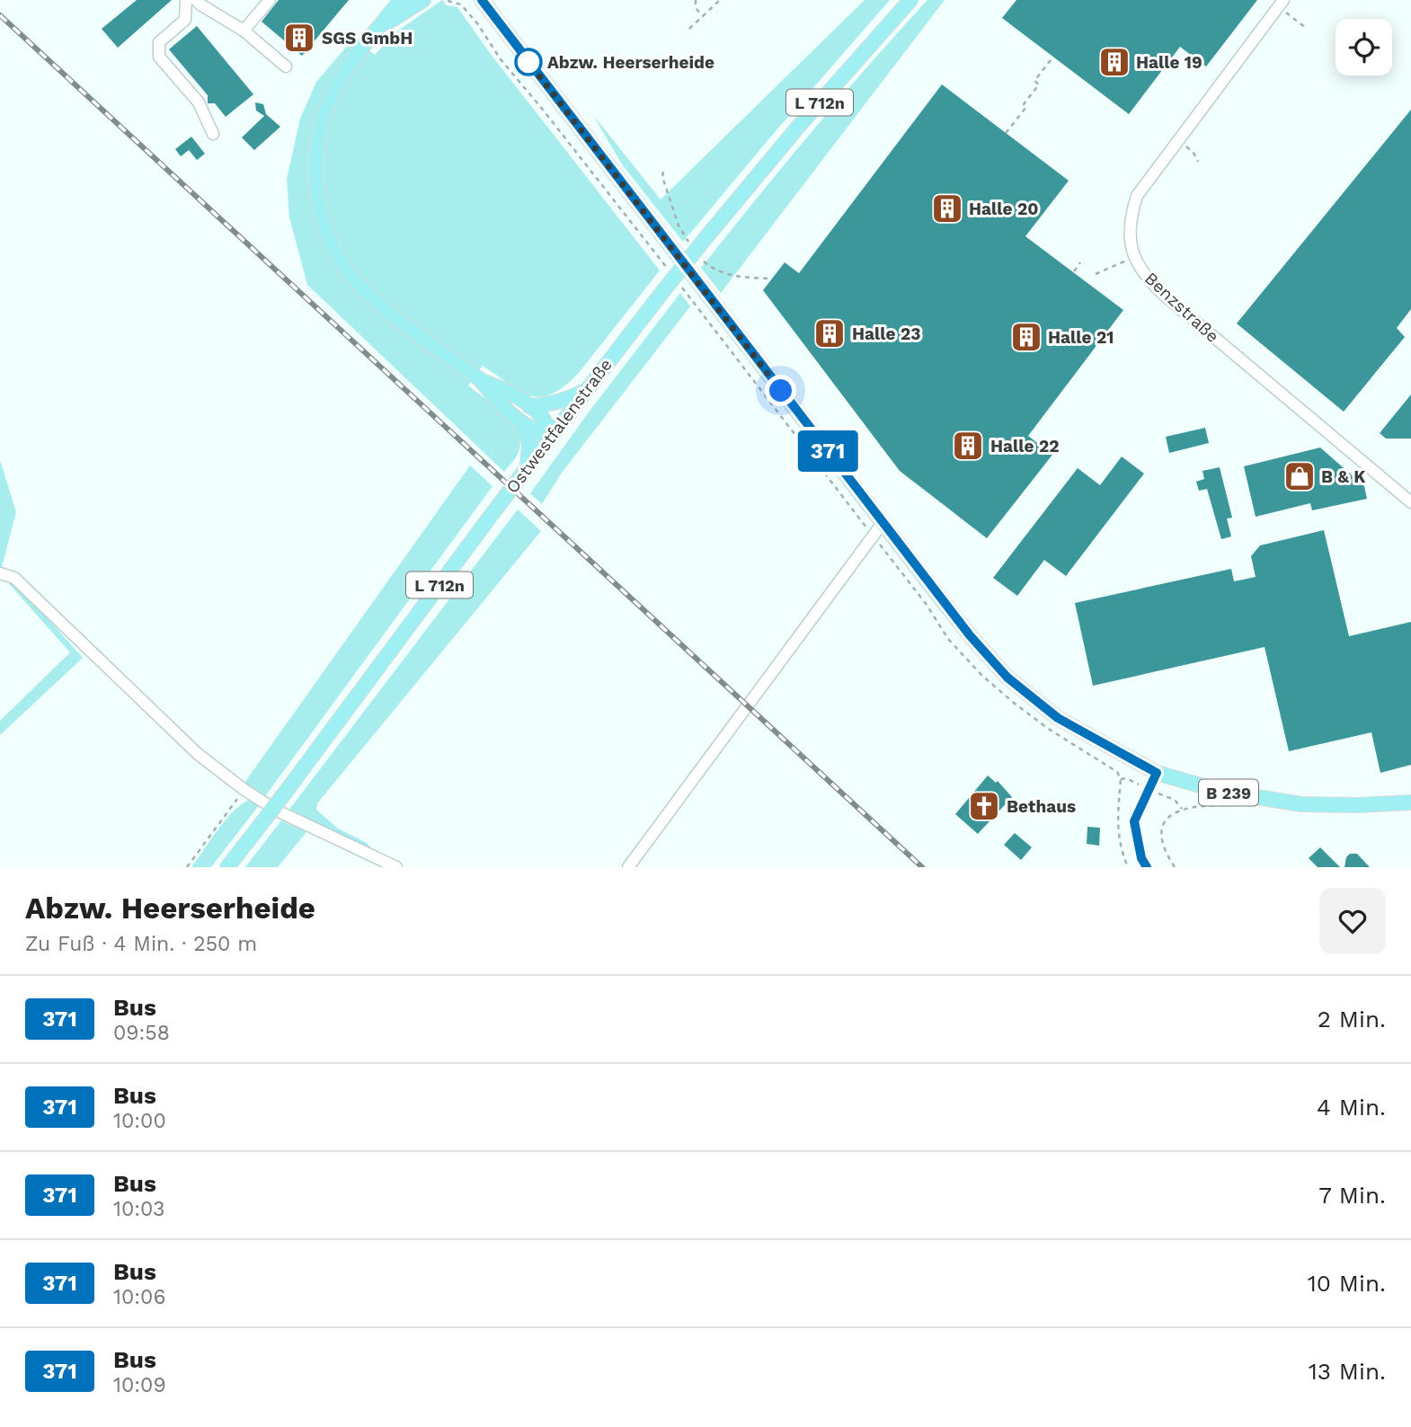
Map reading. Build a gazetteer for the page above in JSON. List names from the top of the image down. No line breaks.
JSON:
{"streets":{"main road":["L 712n","Ostwestfalenstraße","B 239"],"street":["Benzstraße"]},"places":{"building":["SGS GmbH","Halle 19","Halle 20","Halle 23","Halle 21","Halle 22"],"other":["Abzw. Heerserheide"],"shop":["B & K"],"church":["Bethaus"]},"lines":["bus line 371"],"page":{"on_map":"371","heading":["Abzw. Heerserheide","Zu Fuß · 4 Min. · 250 m"],"list":[{"mark":"371","name":"Bus","note":"09:58","value":"2 Min."},{"mark":"371","name":"Bus","note":"10:00","value":"4 Min."},{"mark":"371","name":"Bus","note":"10:03","value":"7 Min."},{"mark":"371","name":"Bus","note":"10:06","value":"10 Min."},{"mark":"371","name":"Bus","note":"10:09","value":"13 Min."}]}}
